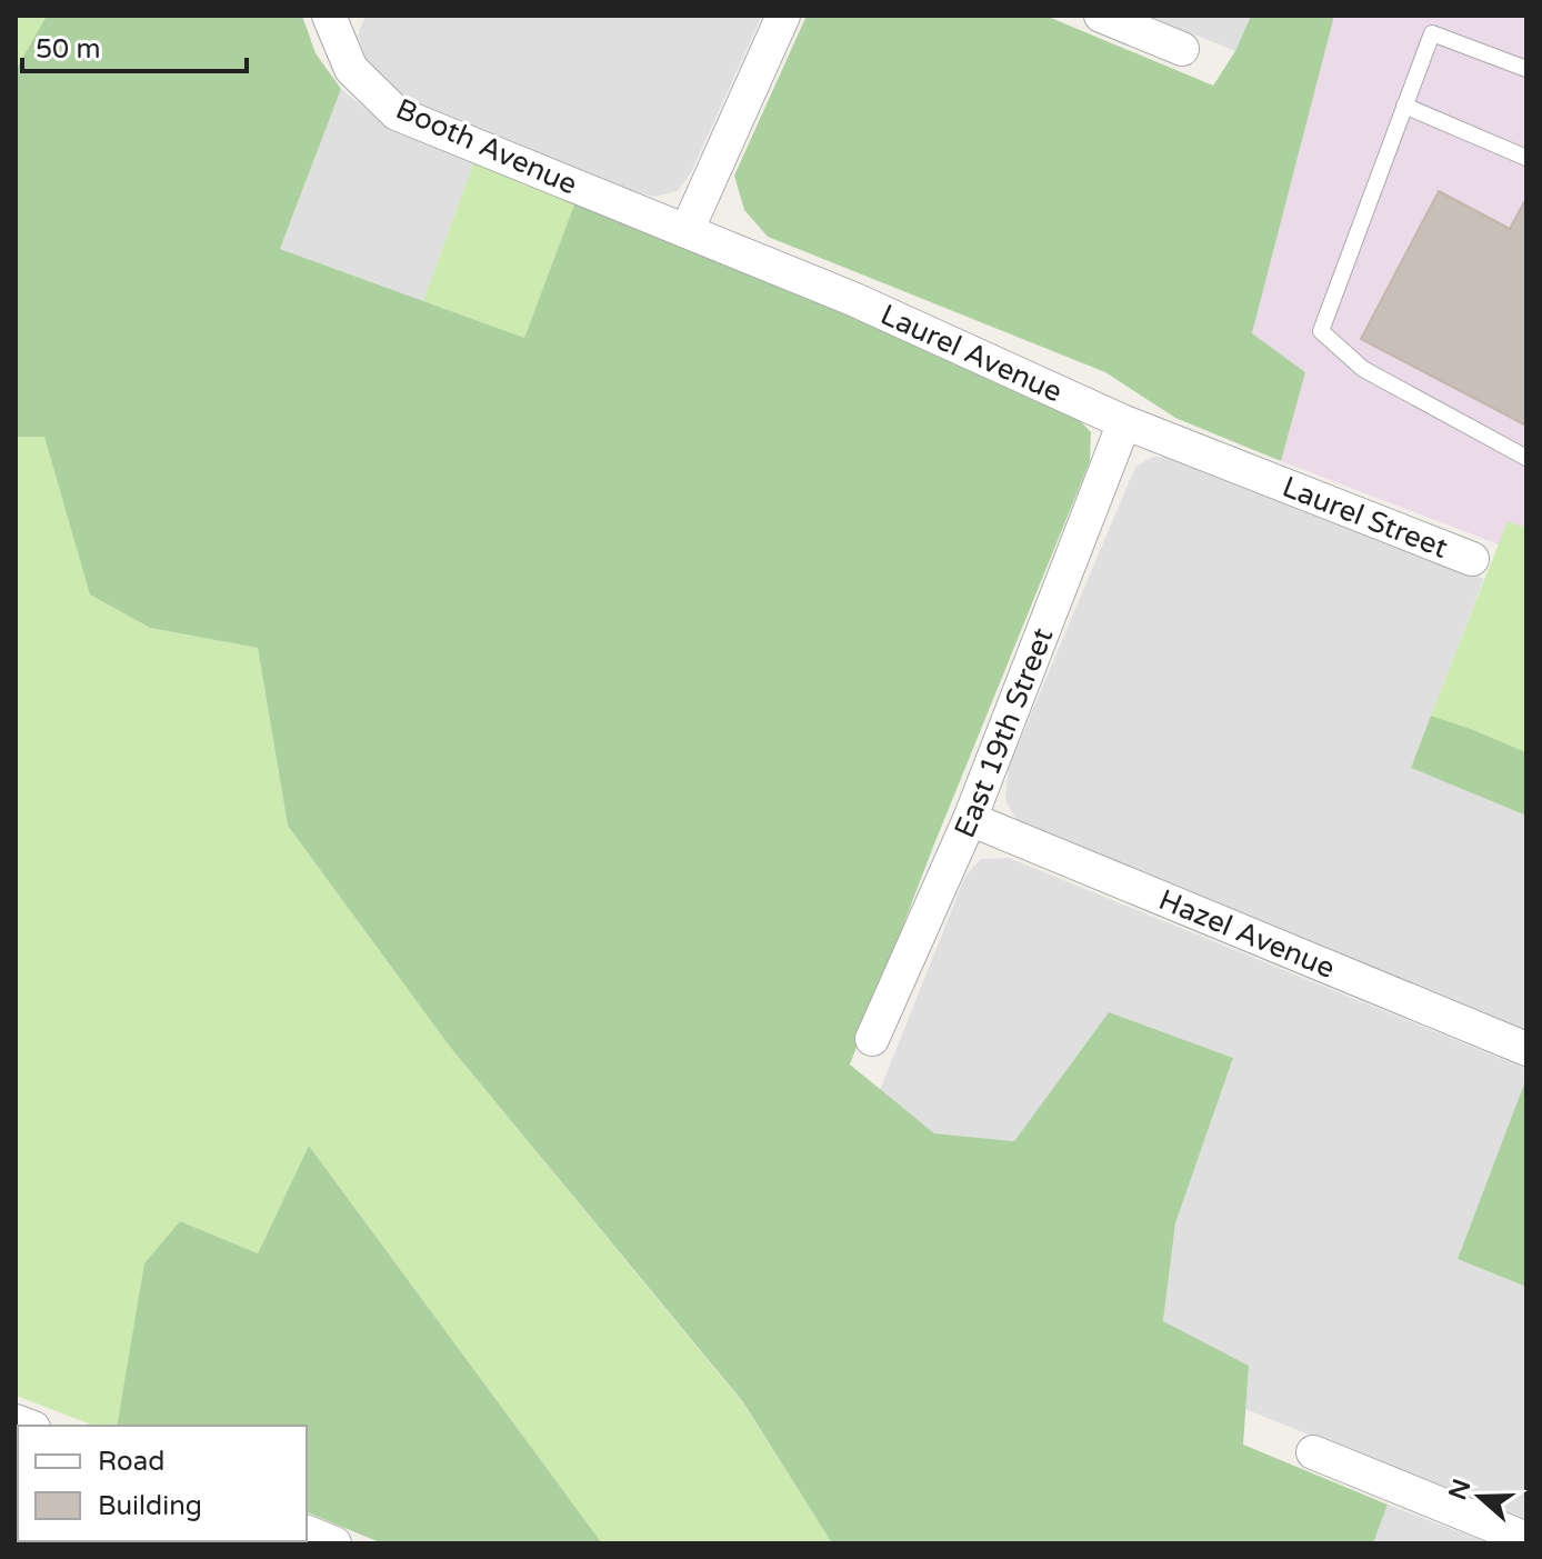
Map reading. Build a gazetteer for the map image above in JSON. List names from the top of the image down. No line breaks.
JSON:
{"streets":{"street":["Booth Avenue","Laurel Avenue","Laurel Street","East 19th Street","Hazel Avenue"]},"crossings":[["Booth Avenue","Laurel Avenue"],["Laurel Avenue","Laurel Street"],["Laurel Avenue","East 19th Street"],["East 19th Street","Hazel Avenue"]],"legend":["Road","Building"],"scale_bar":"50 m","north":"left"}
